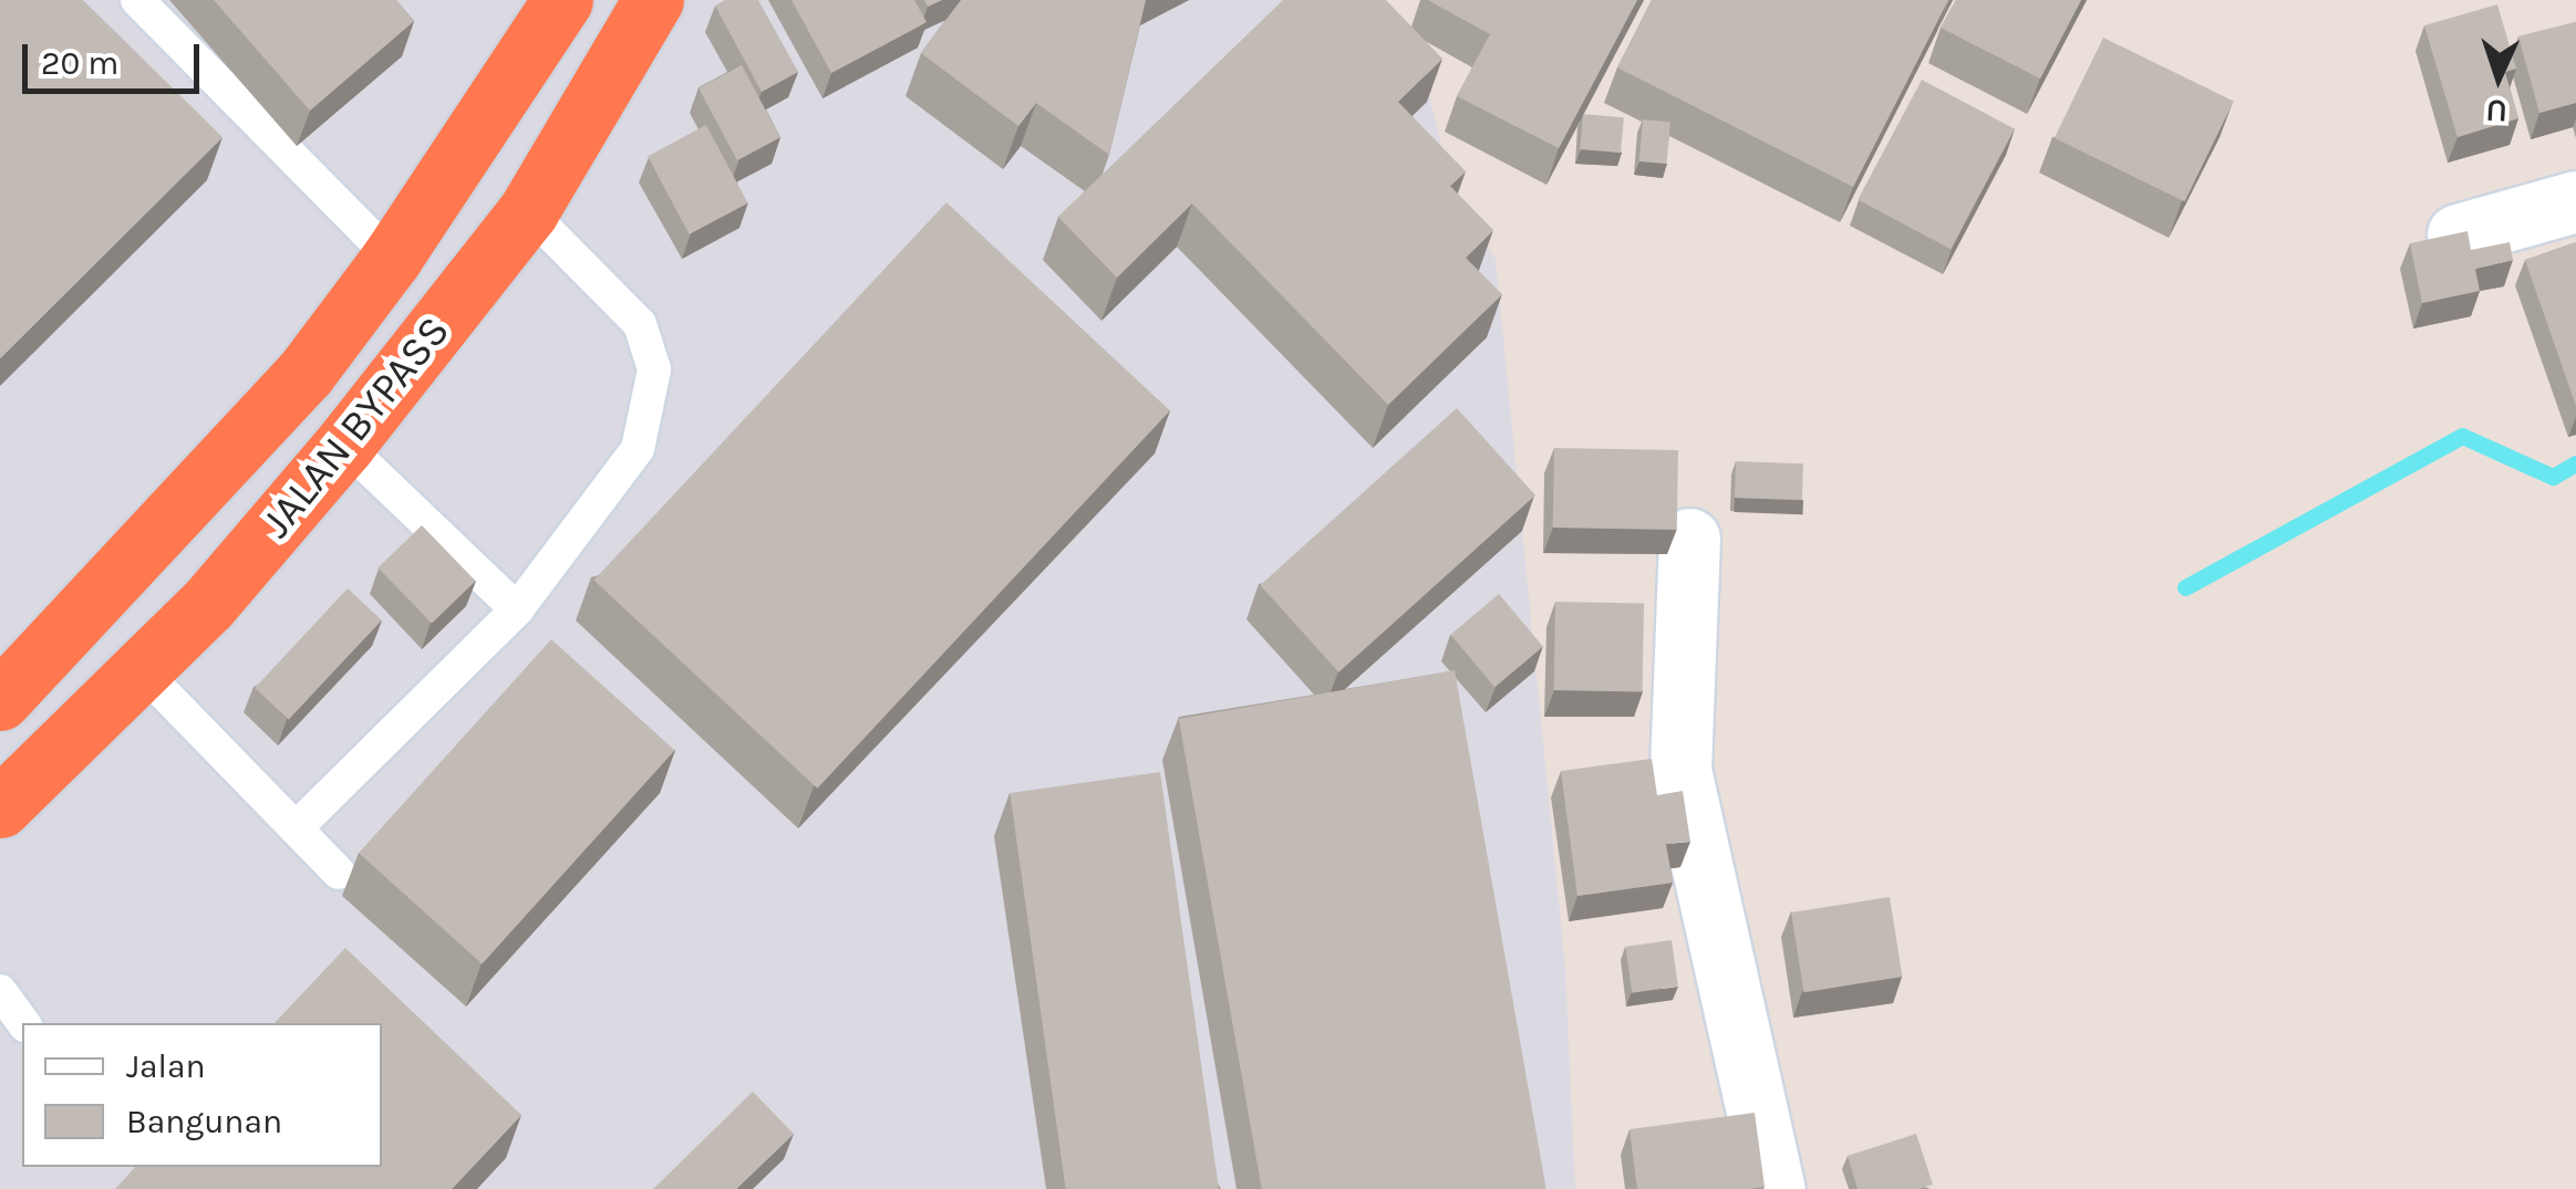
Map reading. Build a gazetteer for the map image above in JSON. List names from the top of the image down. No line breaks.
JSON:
{"streets":{"highway":["JALAN BYPASS"]},"legend":["Jalan","Bangunan"],"scale_bar":"20 m","north":"bottom"}
